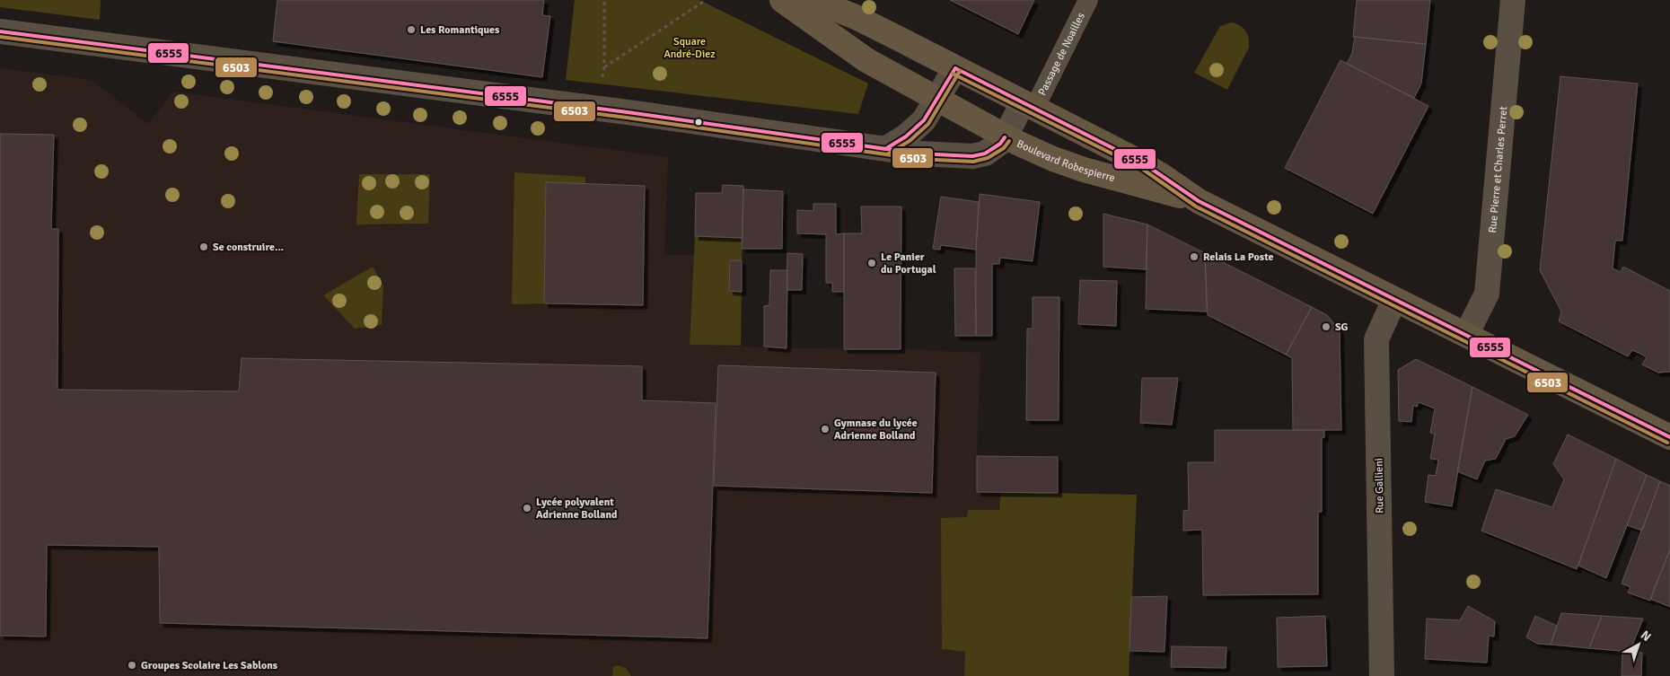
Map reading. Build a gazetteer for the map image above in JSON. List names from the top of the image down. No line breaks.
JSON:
{"streets":{"main road":["Boulevard Robespierre"],"street":["Rue Pierre et Charles Perret","Rue Gallieni"],"lane":["Passage de Noailles"]},"crossings":[["Passage de Noailles","Boulevard Robespierre"],["Boulevard Robespierre","Rue Pierre et Charles Perret"],["Boulevard Robespierre","Rue Gallieni"]],"parks":["Square André-Diez"],"places":["Les Romantiques","Se construire...","Relais La Poste","Le Panier du Portugal","SG","Gymnase du lycée Adrienne Bolland","Lycée polyvalent Adrienne Bolland","Groupes Scolaire Les Sablons"],"lines":["transit line 6555","transit line 6503"],"north":"top right"}
